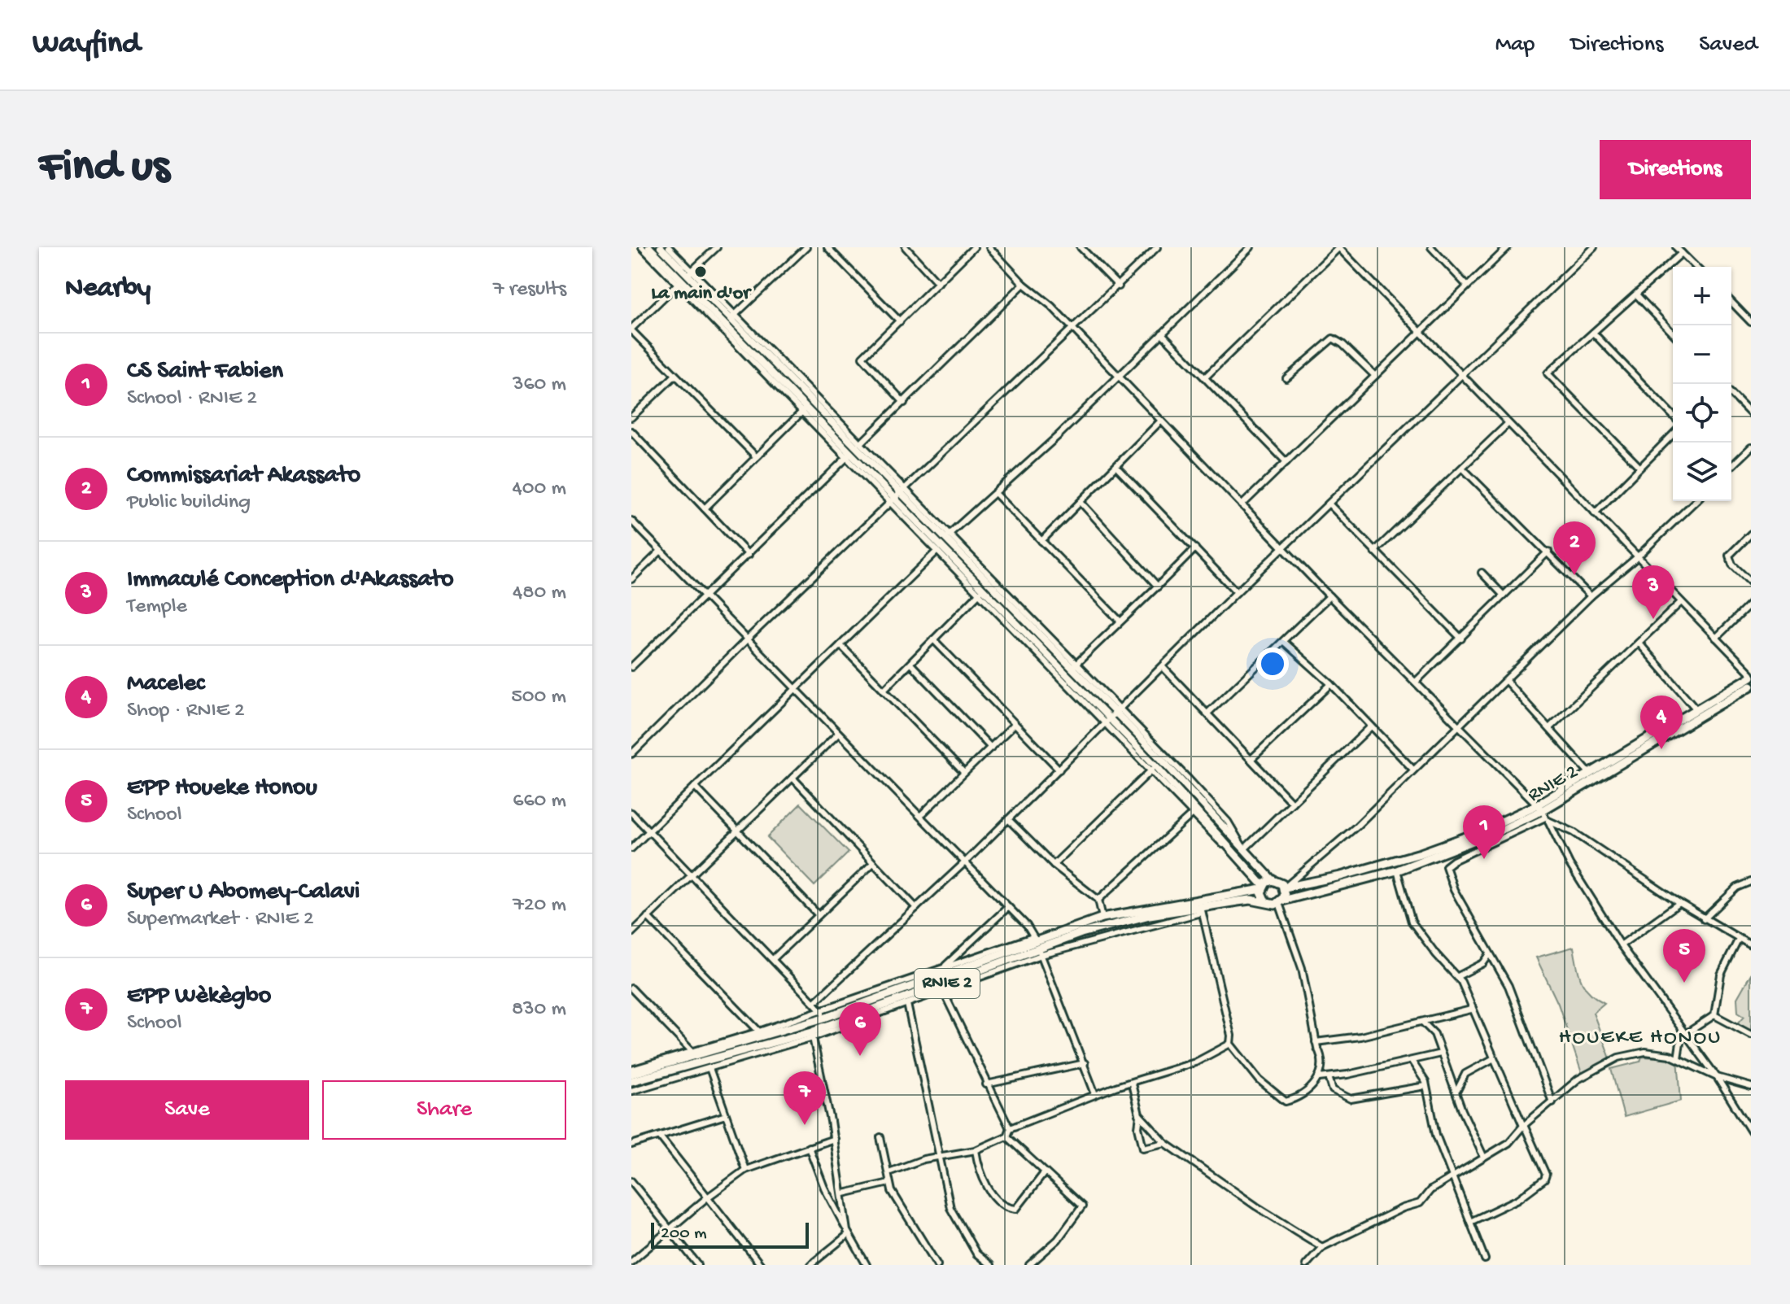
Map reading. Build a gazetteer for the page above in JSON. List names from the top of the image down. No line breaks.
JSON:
{"streets":{"highway":["RNIE 2"]},"districts":["HOUEKE HONOU"],"places":["La main d'or"],"scale_bar":"200 m","page":{"header":"Wayfind","nav":["Map","Directions","Saved"],"buttons":["Directions",["Save","Share"]],"title":"Find us","heading":["Nearby","7 results"],"map_buttons":["+","−"],"list":[{"mark":"1","name":"CS Saint Fabien","note":"School · RNIE 2","value":"360 m"},{"mark":"2","name":"Commissariat Akassato","note":"Public building","value":"400 m"},{"mark":"3","name":"Immaculé Conception d'Akassato","note":"Temple","value":"480 m"},{"mark":"4","name":"Macelec","note":"Shop · RNIE 2","value":"500 m"},{"mark":"5","name":"EPP Houeke Honou","note":"School","value":"660 m"},{"mark":"6","name":"Super U Abomey-Calavi","note":"Supermarket · RNIE 2","value":"720 m"},{"mark":"7","name":"EPP Wèkègbo","note":"School","value":"830 m"}],"pins":["2","3","4","1","5","6","7"],"scale":"200 m"}}
